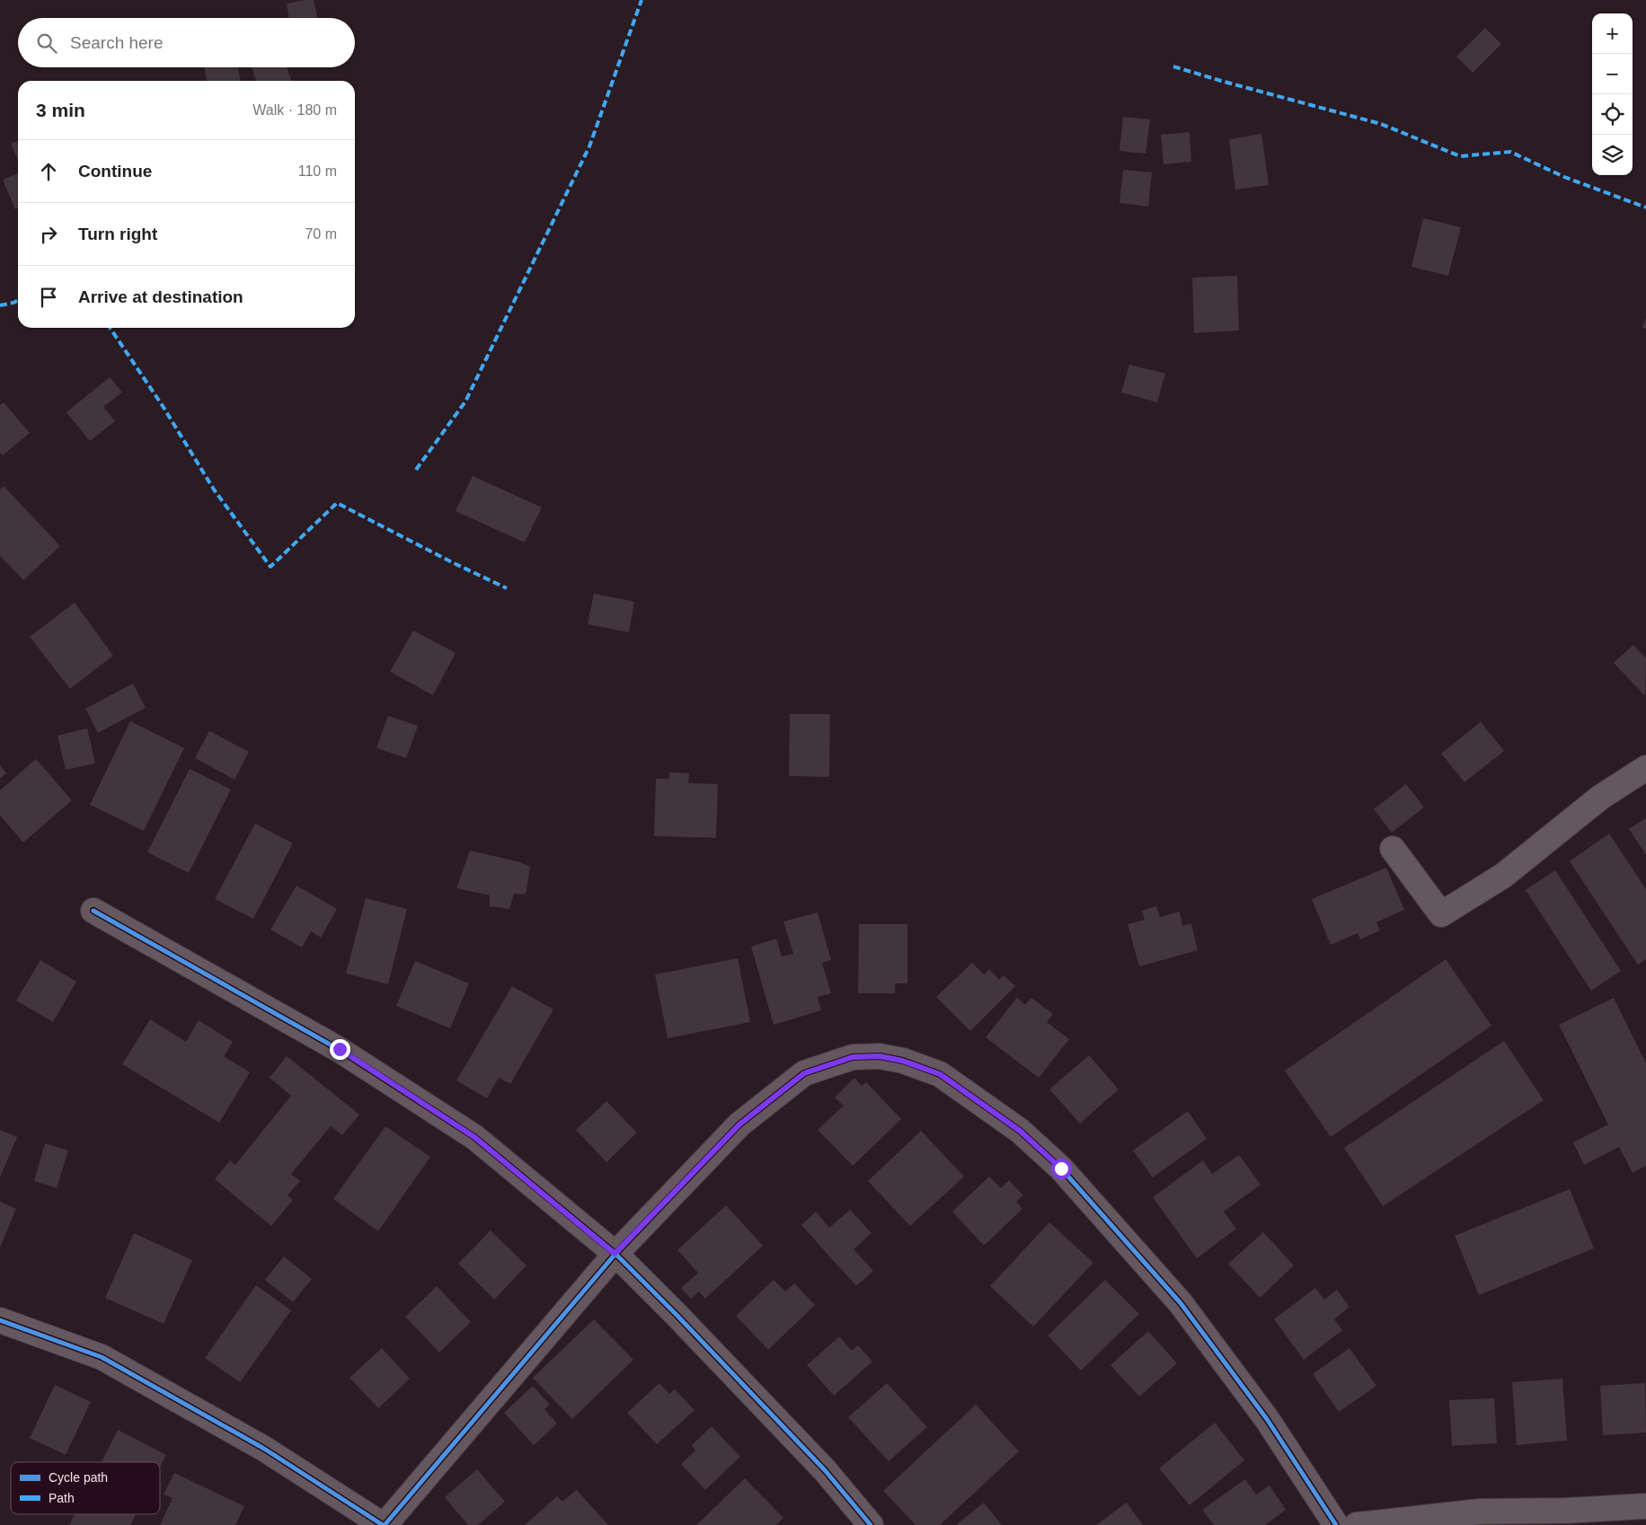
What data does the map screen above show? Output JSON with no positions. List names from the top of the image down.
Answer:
{
  "legend": ["Cycle path", "Path"],
  "page": {
    "map_buttons": ["+", "−"],
    "search": "Search here",
    "heading": ["3 min", "Walk · 180 m"],
    "list": [
      ["Continue", "110 m"],
      ["Turn right", "70 m"],
      "Arrive at destination"
    ]
  }
}
